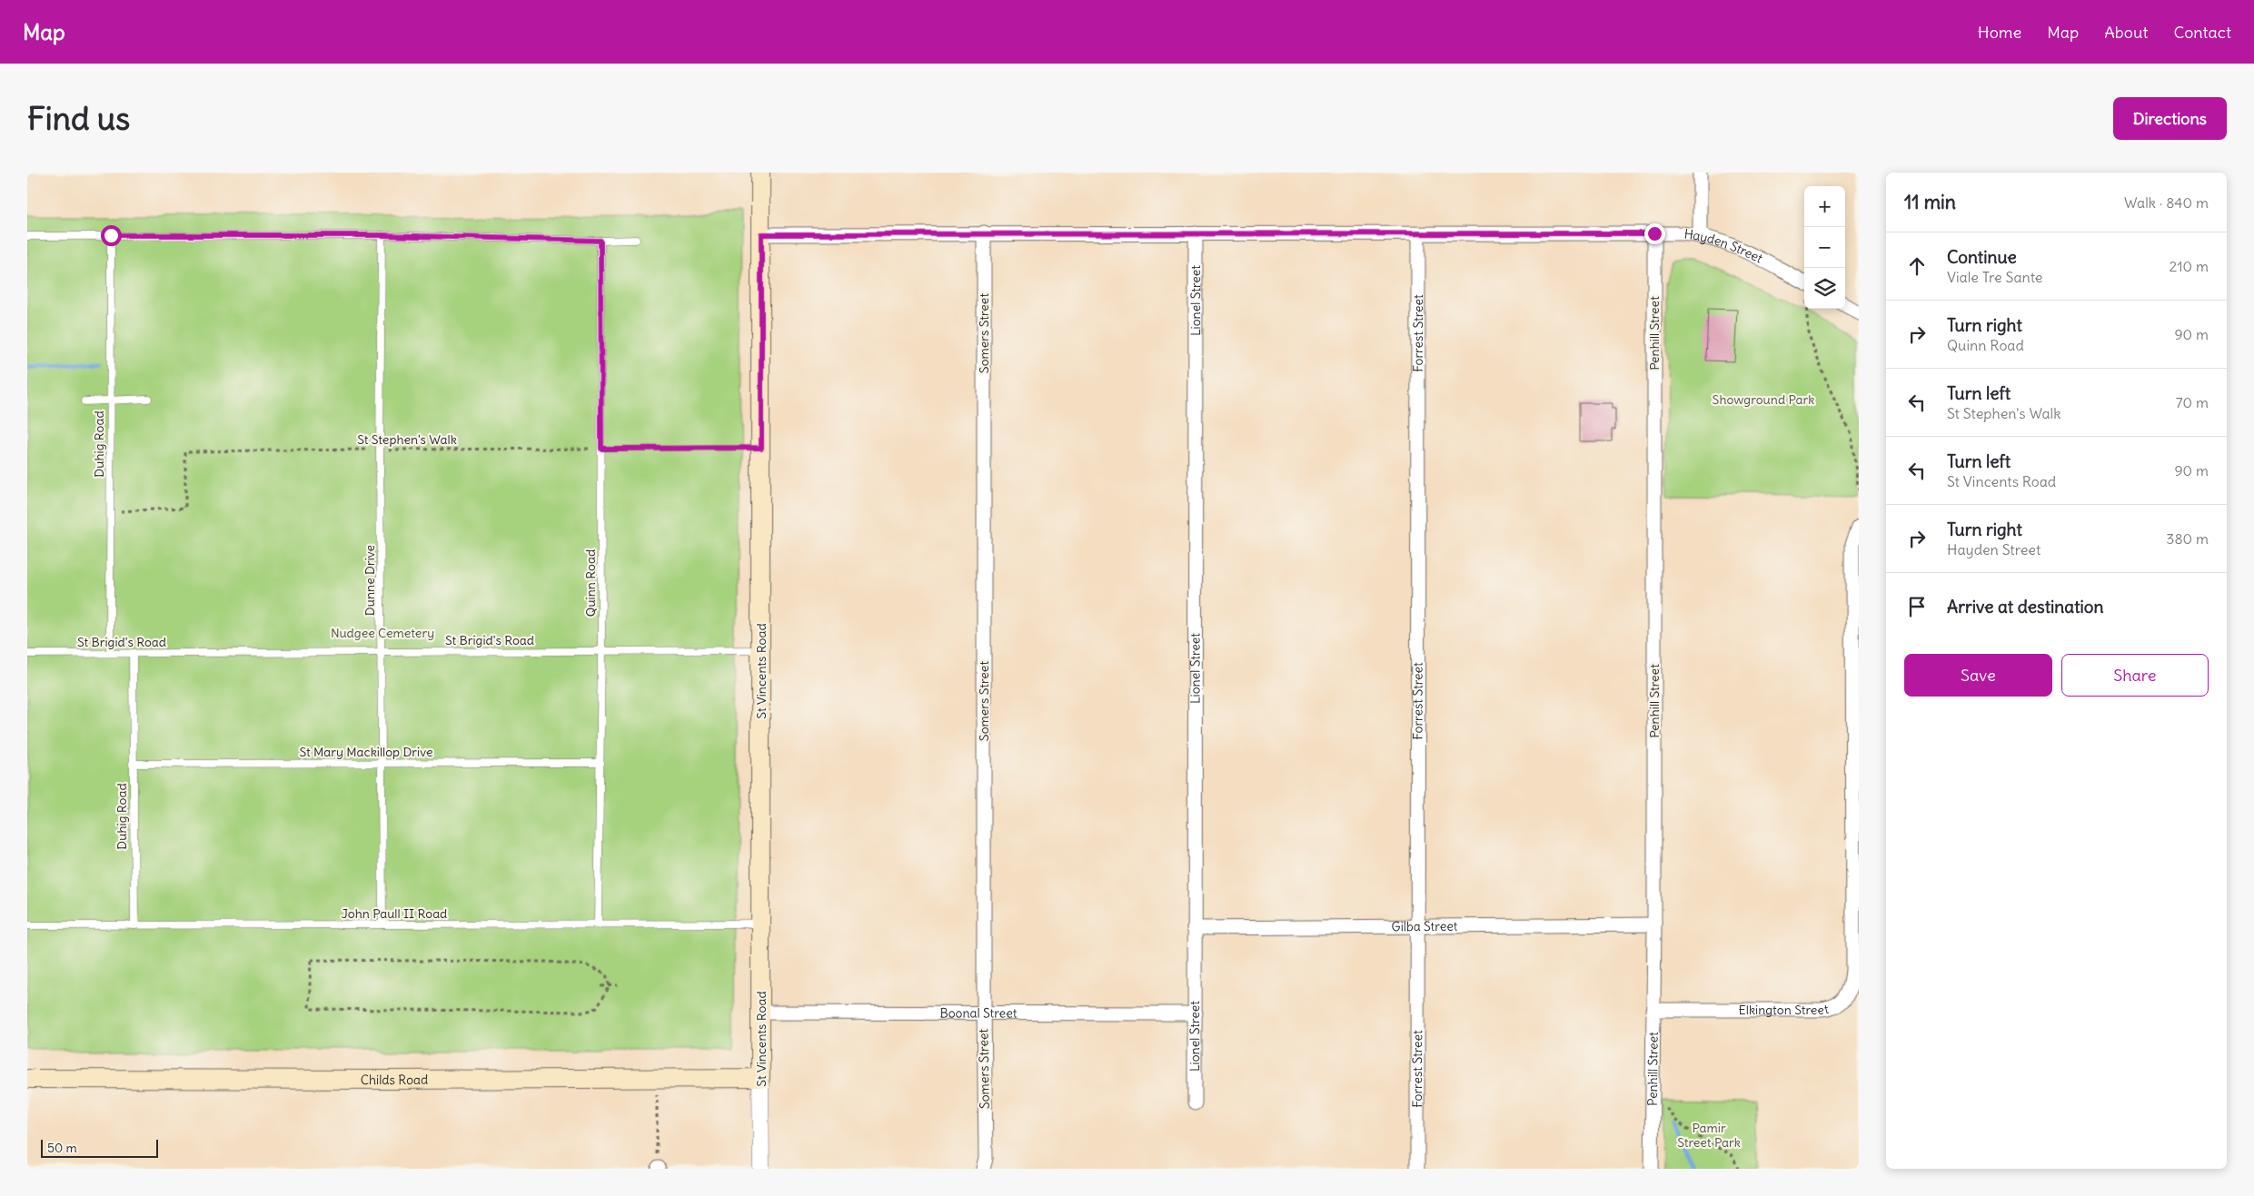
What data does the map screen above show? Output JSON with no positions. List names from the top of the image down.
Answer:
{
  "streets": {
    "main road": ["St Vincents Road", "Childs Road"],
    "street": [
      "Hayden Street",
      "Lionel Street",
      "Somers Street",
      "Penhill Street",
      "Forrest Street",
      "Gilba Street",
      "Elkington Street",
      "Boonal Street"
    ],
    "lane": [
      "Duhig Road",
      "Dunne Drive",
      "Quinn Road",
      "St Brigid's Road",
      "St Mary Mackillop Drive",
      "John Paull II Road"
    ],
    "path": ["St Stephen's Walk"]
  },
  "crossings": [
    ["Hayden Street", "Lionel Street"],
    ["Hayden Street", "Somers Street"],
    ["Hayden Street", "Penhill Street"],
    ["Hayden Street", "Forrest Street"],
    ["Hayden Street", "St Vincents Road"],
    ["Lionel Street", "Gilba Street"],
    ["Lionel Street", "Boonal Street"],
    ["Somers Street", "Boonal Street"],
    ["Penhill Street", "Gilba Street"],
    ["Penhill Street", "Elkington Street"],
    ["Forrest Street", "Gilba Street"],
    ["St Stephen's Walk", "Duhig Road"],
    ["St Stephen's Walk", "Dunne Drive"],
    ["St Stephen's Walk", "Quinn Road"],
    ["St Stephen's Walk", "St Vincents Road"],
    ["Duhig Road", "St Brigid's Road"],
    ["Duhig Road", "St Mary Mackillop Drive"],
    ["Duhig Road", "John Paull II Road"],
    ["Dunne Drive", "St Brigid's Road"],
    ["Dunne Drive", "St Mary Mackillop Drive"],
    ["Dunne Drive", "John Paull II Road"],
    ["Quinn Road", "St Brigid's Road"],
    ["Quinn Road", "St Mary Mackillop Drive"],
    ["Quinn Road", "John Paull II Road"],
    ["St Brigid's Road", "St Vincents Road"],
    ["St Vincents Road", "John Paull II Road"],
    ["St Vincents Road", "Boonal Street"],
    ["St Vincents Road", "Childs Road"]
  ],
  "parks": ["Showground Park", "Nudgee Cemetery", "Pamir Street Park"],
  "scale_bar": "50 m",
  "page": {
    "header": "Map",
    "nav": [
      "Home",
      "Map",
      "About",
      "Contact"
    ],
    "buttons": [
      "Directions",
      ["Save", "Share"]
    ],
    "title": "Find us",
    "heading": ["11 min", "Walk · 840 m"],
    "map_buttons": ["+", "−"],
    "list": [
      ["Continue", "Viale Tre Sante", "210 m"],
      ["Turn right", "Quinn Road", "90 m"],
      ["Turn left", "St Stephen's Walk", "70 m"],
      ["Turn left", "St Vincents Road", "90 m"],
      ["Turn right", "Hayden Street", "380 m"],
      "Arrive at destination"
    ],
    "scale": "50 m"
  }
}
